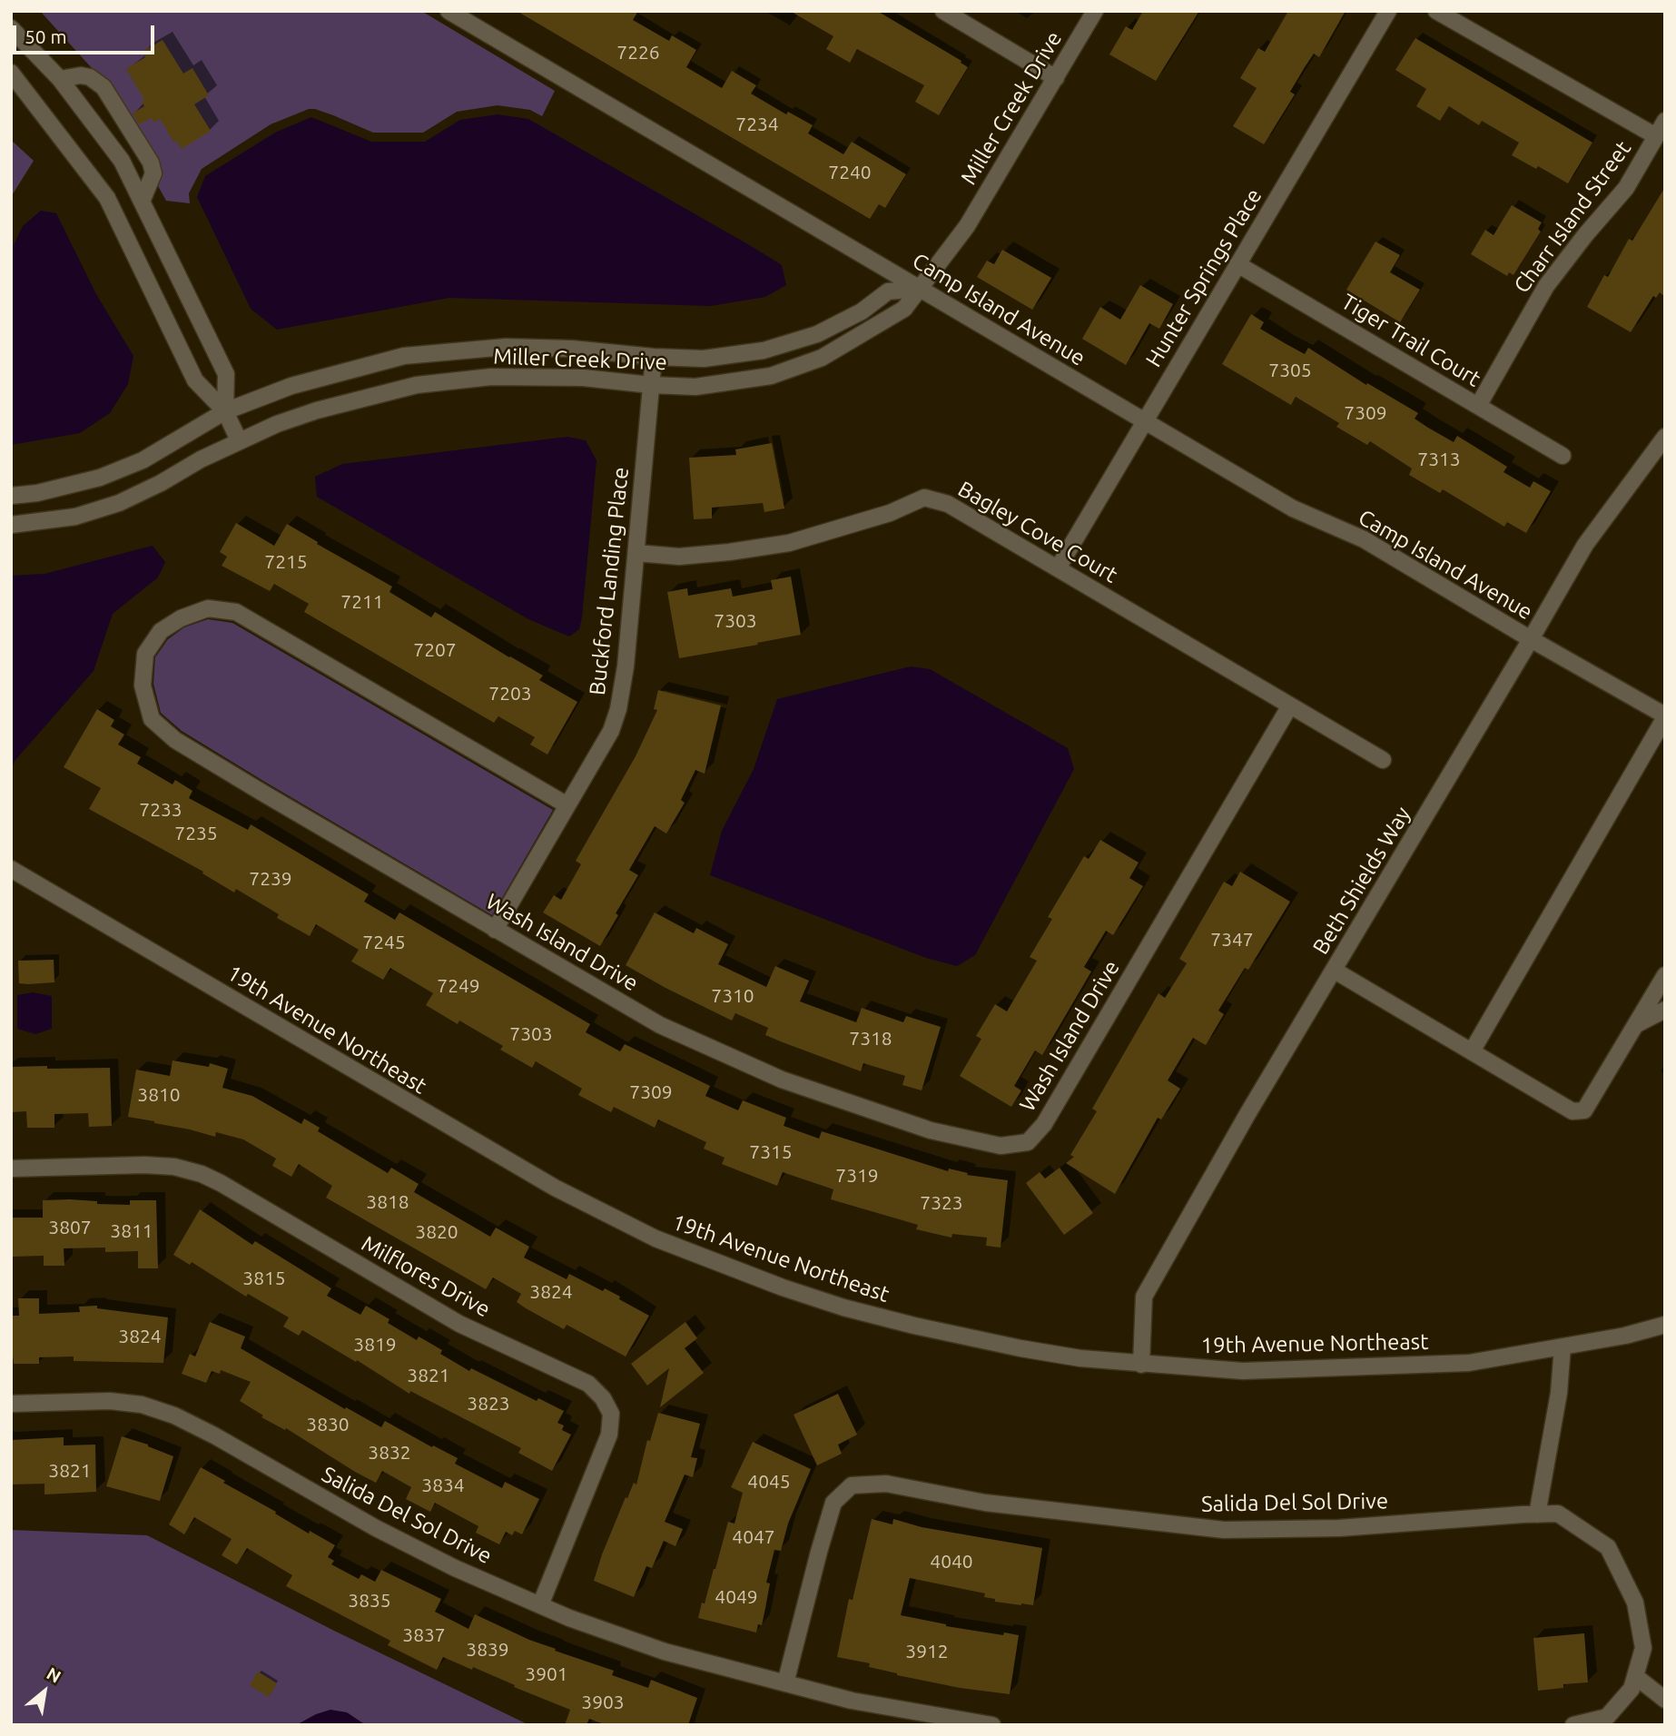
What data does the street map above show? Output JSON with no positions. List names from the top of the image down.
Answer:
{
  "streets": {
    "street": [
      "Miller Creek Drive",
      "Charr Island Street",
      "Hunter Springs Place",
      "Camp Island Avenue",
      "Tiger Trail Court",
      "Bagley Cove Court",
      "Buckford Landing Place",
      "Beth Shields Way",
      "Wash Island Drive",
      "19th Avenue Northeast",
      "Milflores Drive",
      "Salida Del Sol Drive"
    ]
  },
  "crossings": [
    ["Miller Creek Drive", "Camp Island Avenue"],
    ["Miller Creek Drive", "Buckford Landing Place"],
    ["Charr Island Street", "Tiger Trail Court"],
    ["Hunter Springs Place", "Camp Island Avenue"],
    ["Hunter Springs Place", "Tiger Trail Court"],
    ["Hunter Springs Place", "Bagley Cove Court"],
    ["Camp Island Avenue", "Beth Shields Way"],
    ["Bagley Cove Court", "Buckford Landing Place"],
    ["Bagley Cove Court", "Wash Island Drive"],
    ["Buckford Landing Place", "Wash Island Drive"],
    ["Beth Shields Way", "19th Avenue Northeast"],
    ["Milflores Drive", "Salida Del Sol Drive"]
  ],
  "house_numbers": [
    "7226",
    "7234",
    "7240",
    "7305",
    "7309",
    "7313",
    "7215",
    "7211",
    "7303",
    "7207",
    "7203",
    "7233",
    "7235",
    "7239",
    "7347",
    "7245",
    "7249",
    "7310",
    "7303",
    "7318",
    "7309",
    "3810",
    "7315",
    "7319",
    "3818",
    "7323",
    "3807",
    "3811",
    "3820",
    "3815",
    "3824",
    "3824",
    "3819",
    "3821",
    "3823",
    "3830",
    "3832",
    "3821",
    "4045",
    "3834",
    "4047",
    "4040",
    "4049",
    "3835",
    "3837",
    "3839",
    "3912",
    "3901",
    "3903"
  ],
  "scale_bar": "50 m",
  "north": "top right"
}
